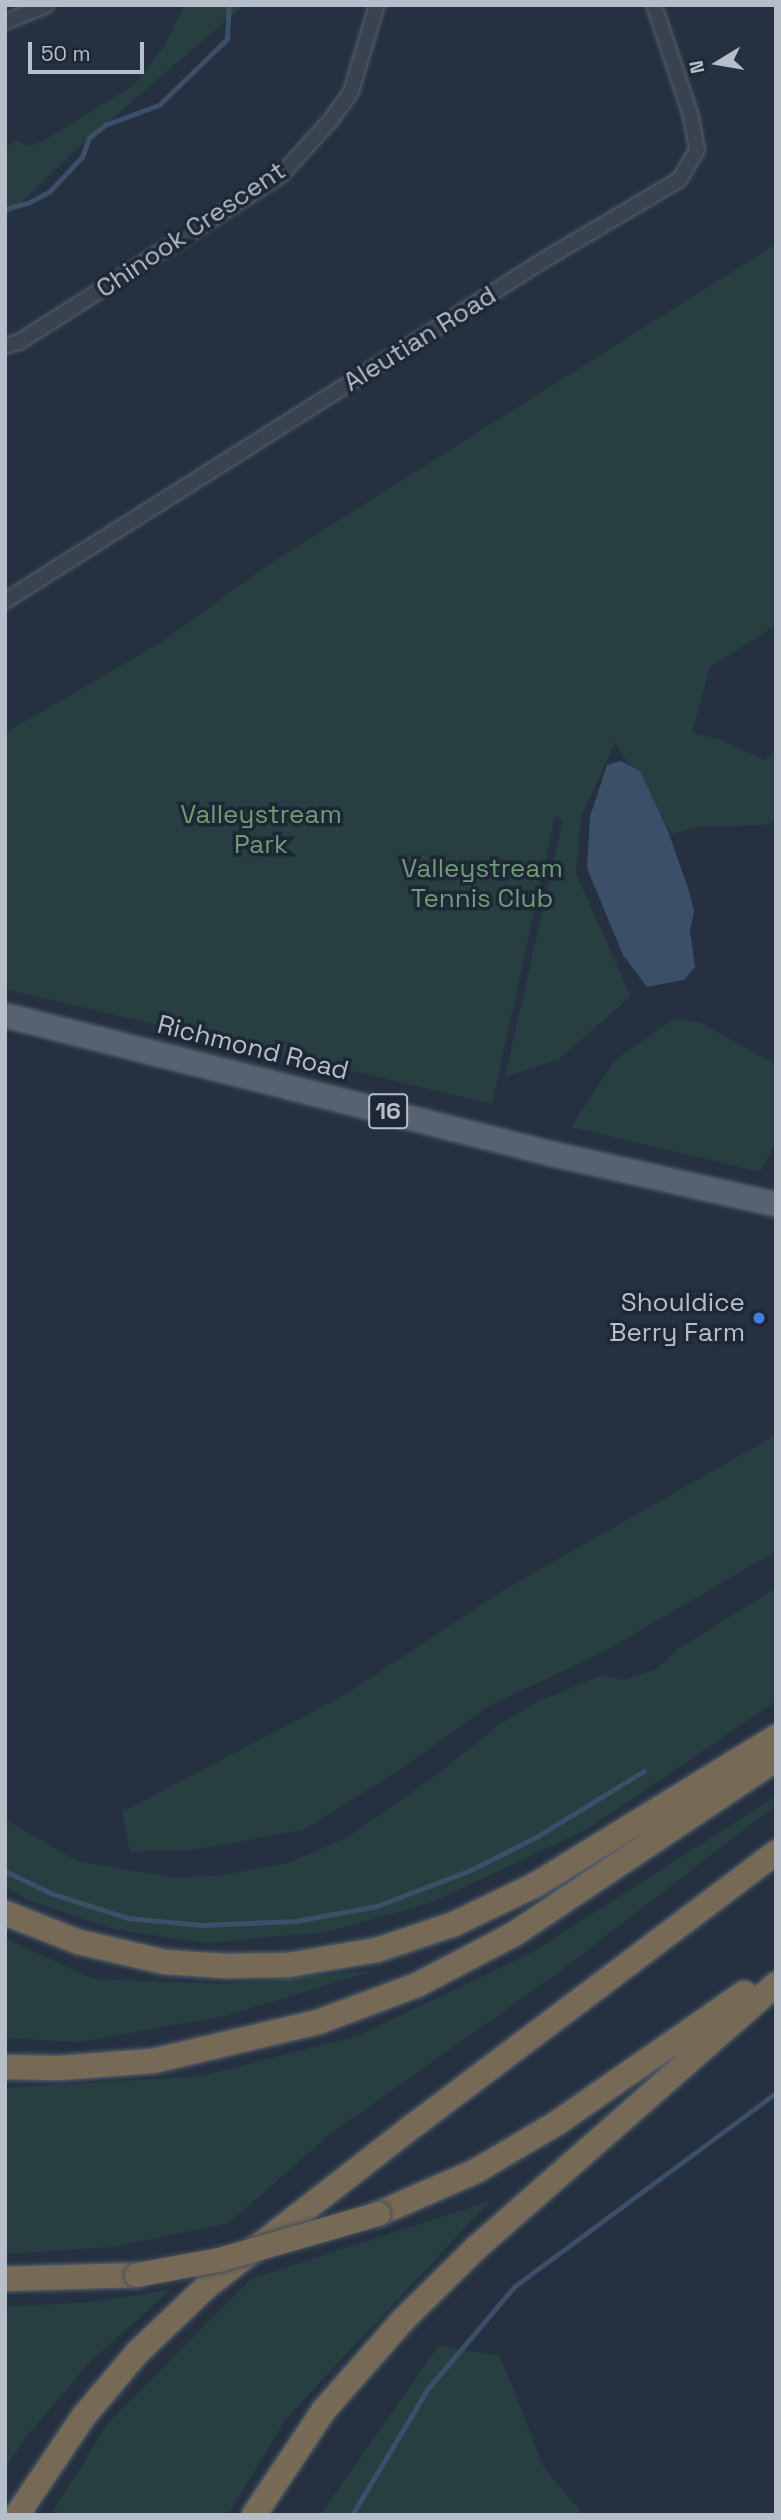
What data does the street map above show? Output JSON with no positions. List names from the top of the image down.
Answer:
{
  "streets": {
    "main road": ["Richmond Road", "16"],
    "street": ["Chinook Crescent", "Aleutian Road"]
  },
  "parks": ["Valleystream Park", "Valleystream Tennis Club"],
  "places": ["Shouldice Berry Farm"],
  "scale_bar": "50 m",
  "north": "left"
}
